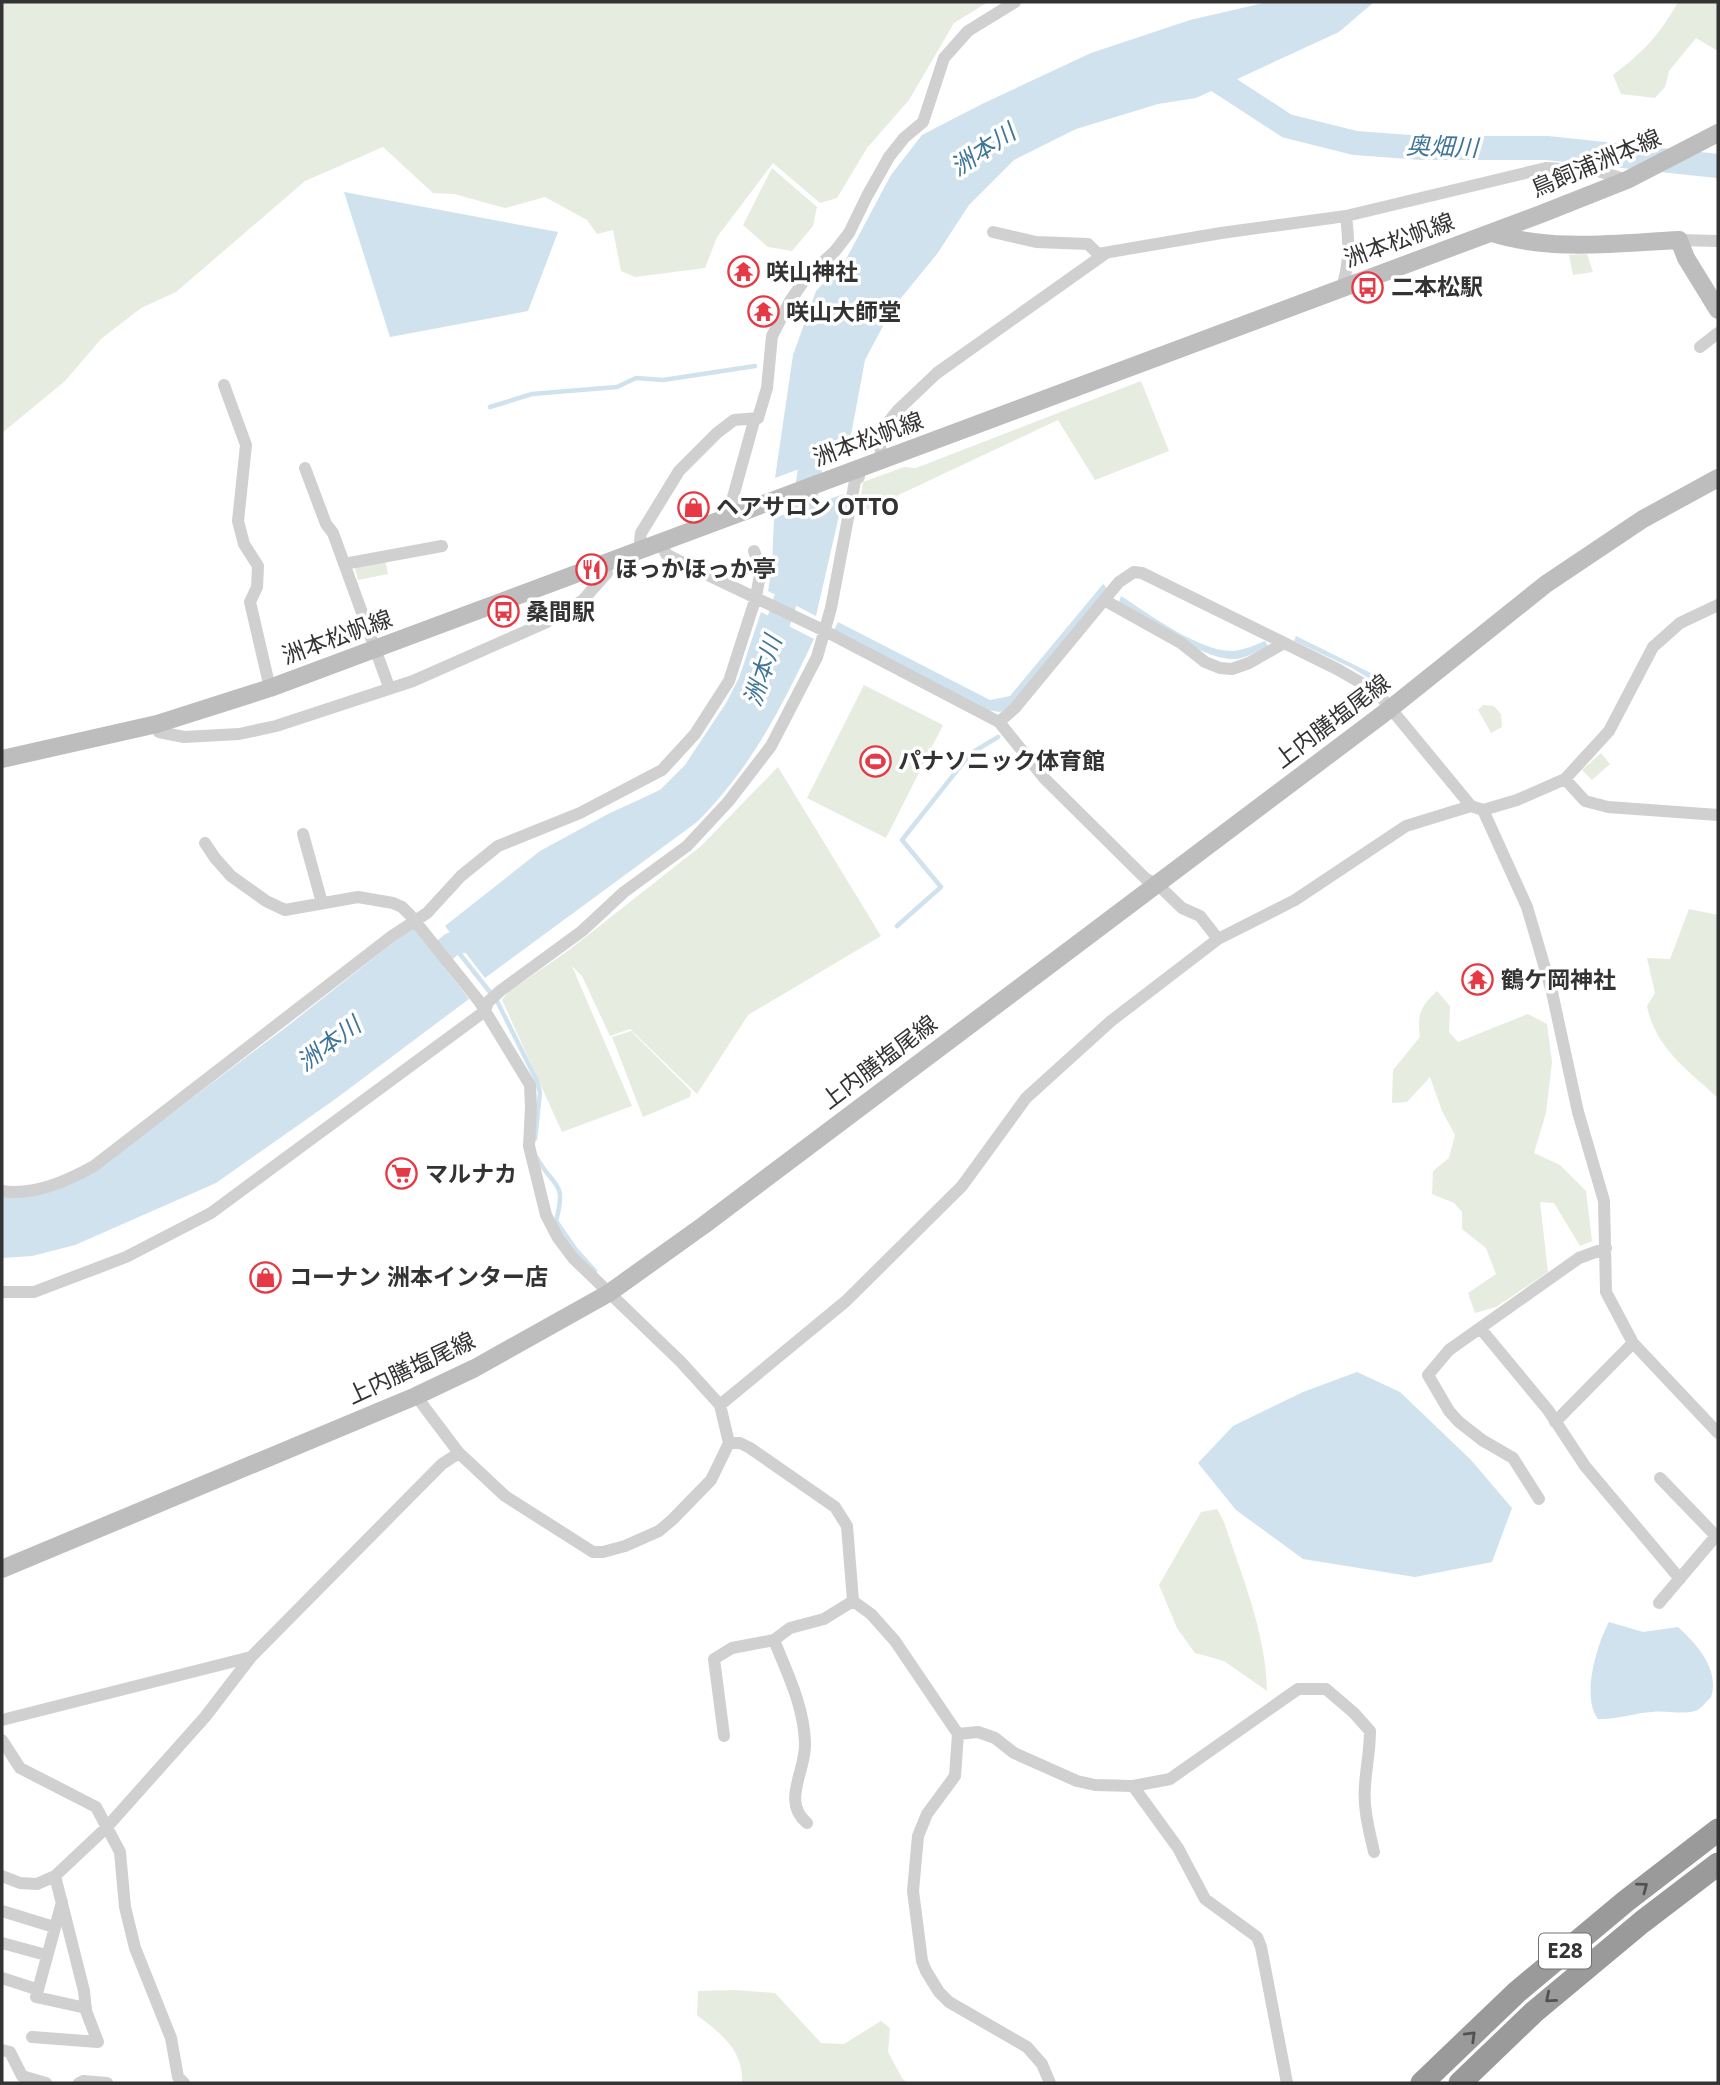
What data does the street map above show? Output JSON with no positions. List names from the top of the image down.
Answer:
{
  "streets": {
    "highway": ["E28"],
    "main road": ["鳥飼浦洲本線", "洲本松帆線", "上内膳塩尾線"]
  },
  "crossings": [
    ["鳥飼浦洲本線", "洲本松帆線"]
  ],
  "water": ["奥畑川", "洲本川"],
  "places": {
    "temple": ["咲山神社", "咲山大師堂", "鶴ケ岡神社"],
    "bus stop": ["二本松駅", "桑間駅"],
    "shop": ["ヘアサロン OTTO", "コーナン 洲本インター店"],
    "restaurant": ["ほっかほっか亭"],
    "sports": ["パナソニック体育館"],
    "supermarket": ["マルナカ"]
  }
}
